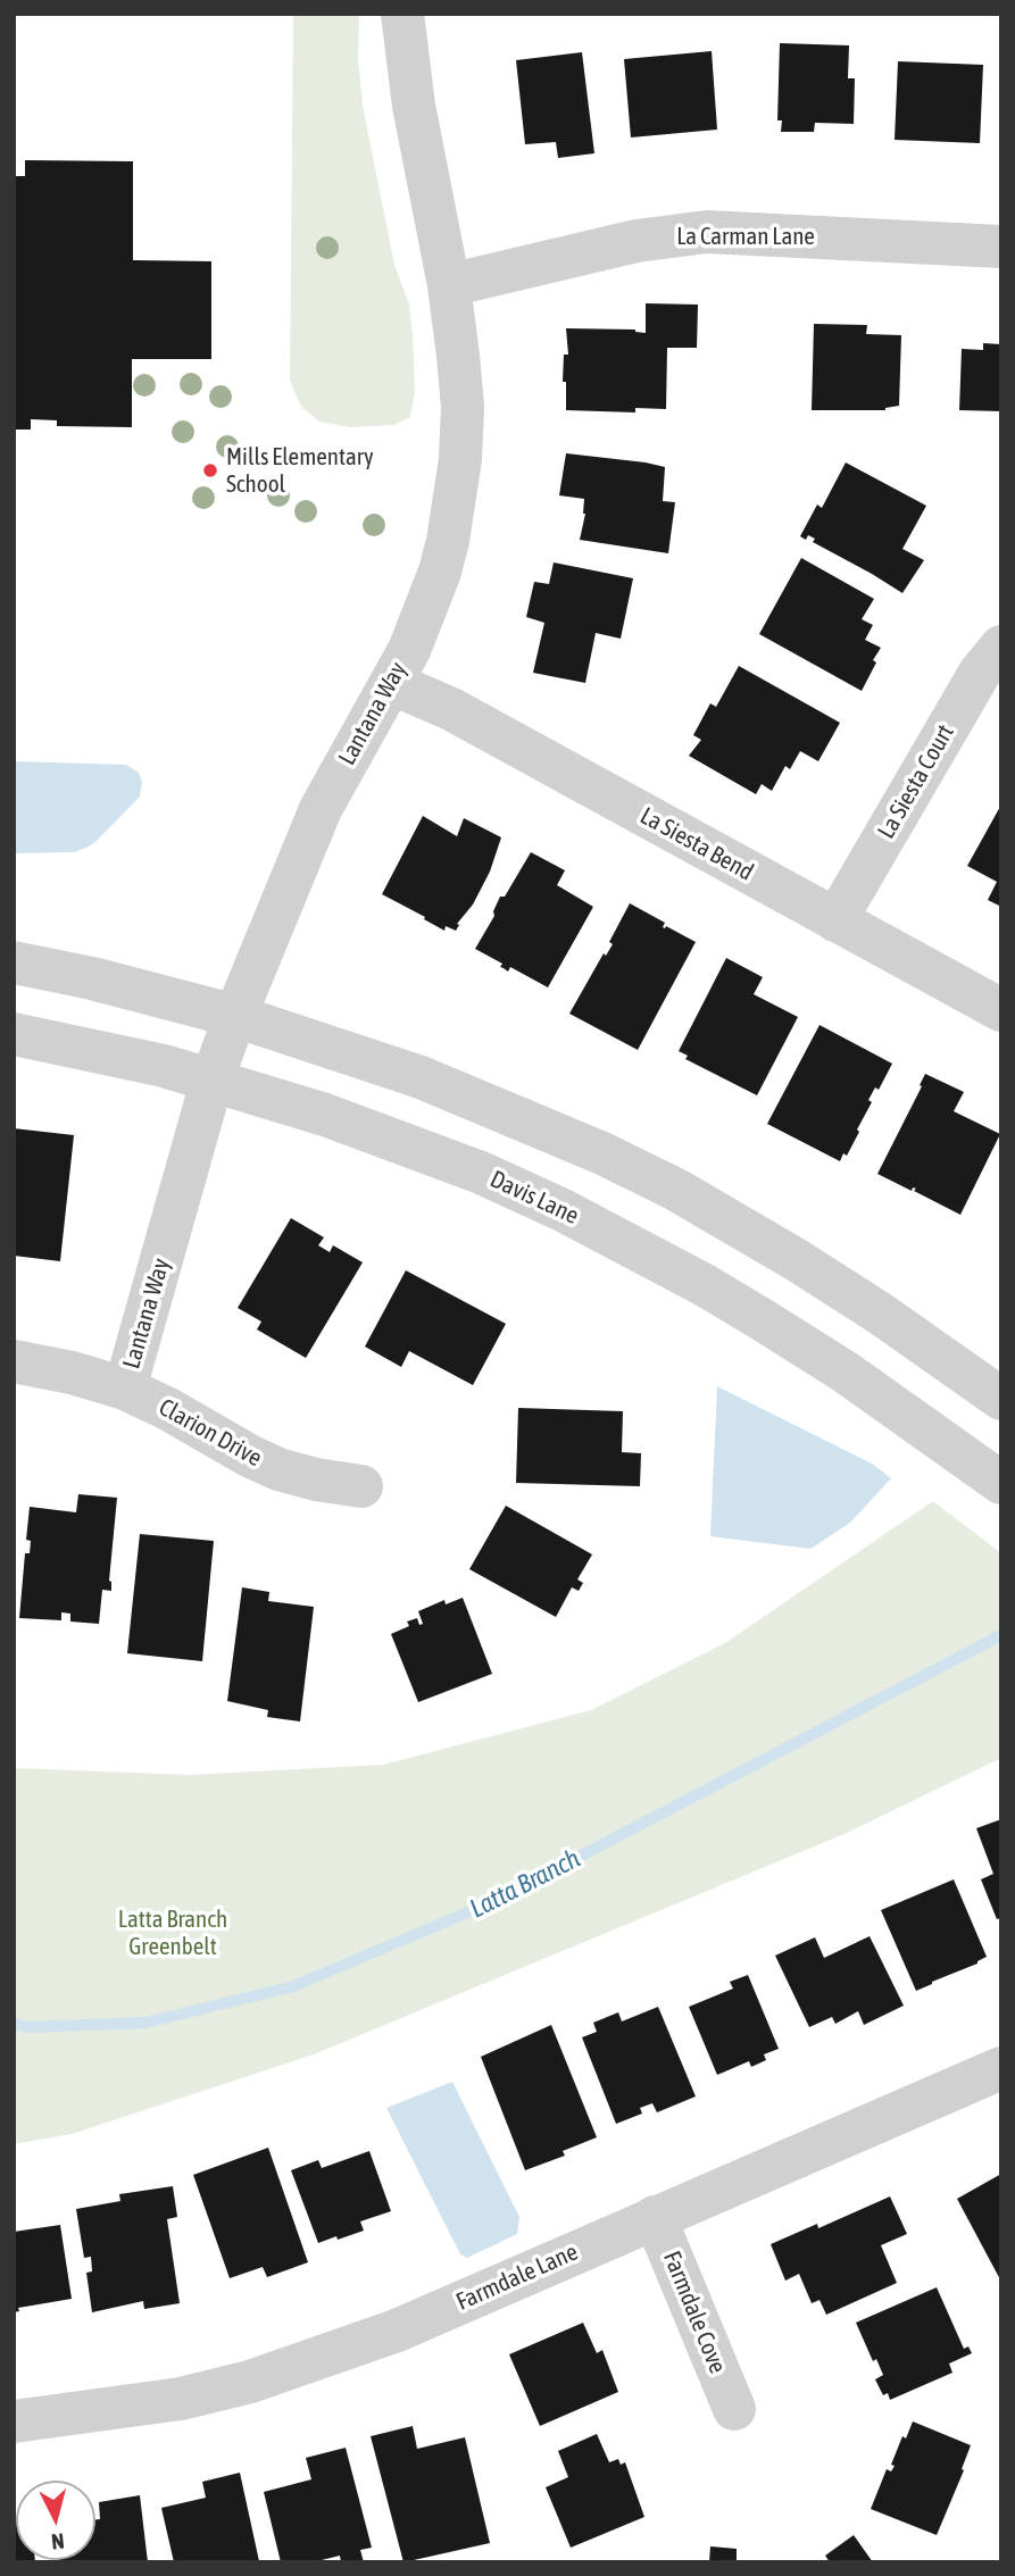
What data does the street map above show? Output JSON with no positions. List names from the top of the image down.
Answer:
{
  "streets": {
    "street": [
      "La Carman Lane",
      "Lantana Way",
      "La Siesta Court",
      "La Siesta Bend",
      "Davis Lane",
      "Clarion Drive",
      "Farmdale Lane",
      "Farmdale Cove"
    ]
  },
  "crossings": [
    ["La Carman Lane", "Lantana Way"],
    ["Lantana Way", "La Siesta Bend"],
    ["Lantana Way", "Davis Lane"],
    ["Lantana Way", "Clarion Drive"],
    ["La Siesta Court", "La Siesta Bend"],
    ["Farmdale Lane", "Farmdale Cove"]
  ],
  "water": ["Latta Branch"],
  "parks": ["Latta Branch Greenbelt"],
  "places": ["Mills Elementary School"],
  "north": "bottom"
}
